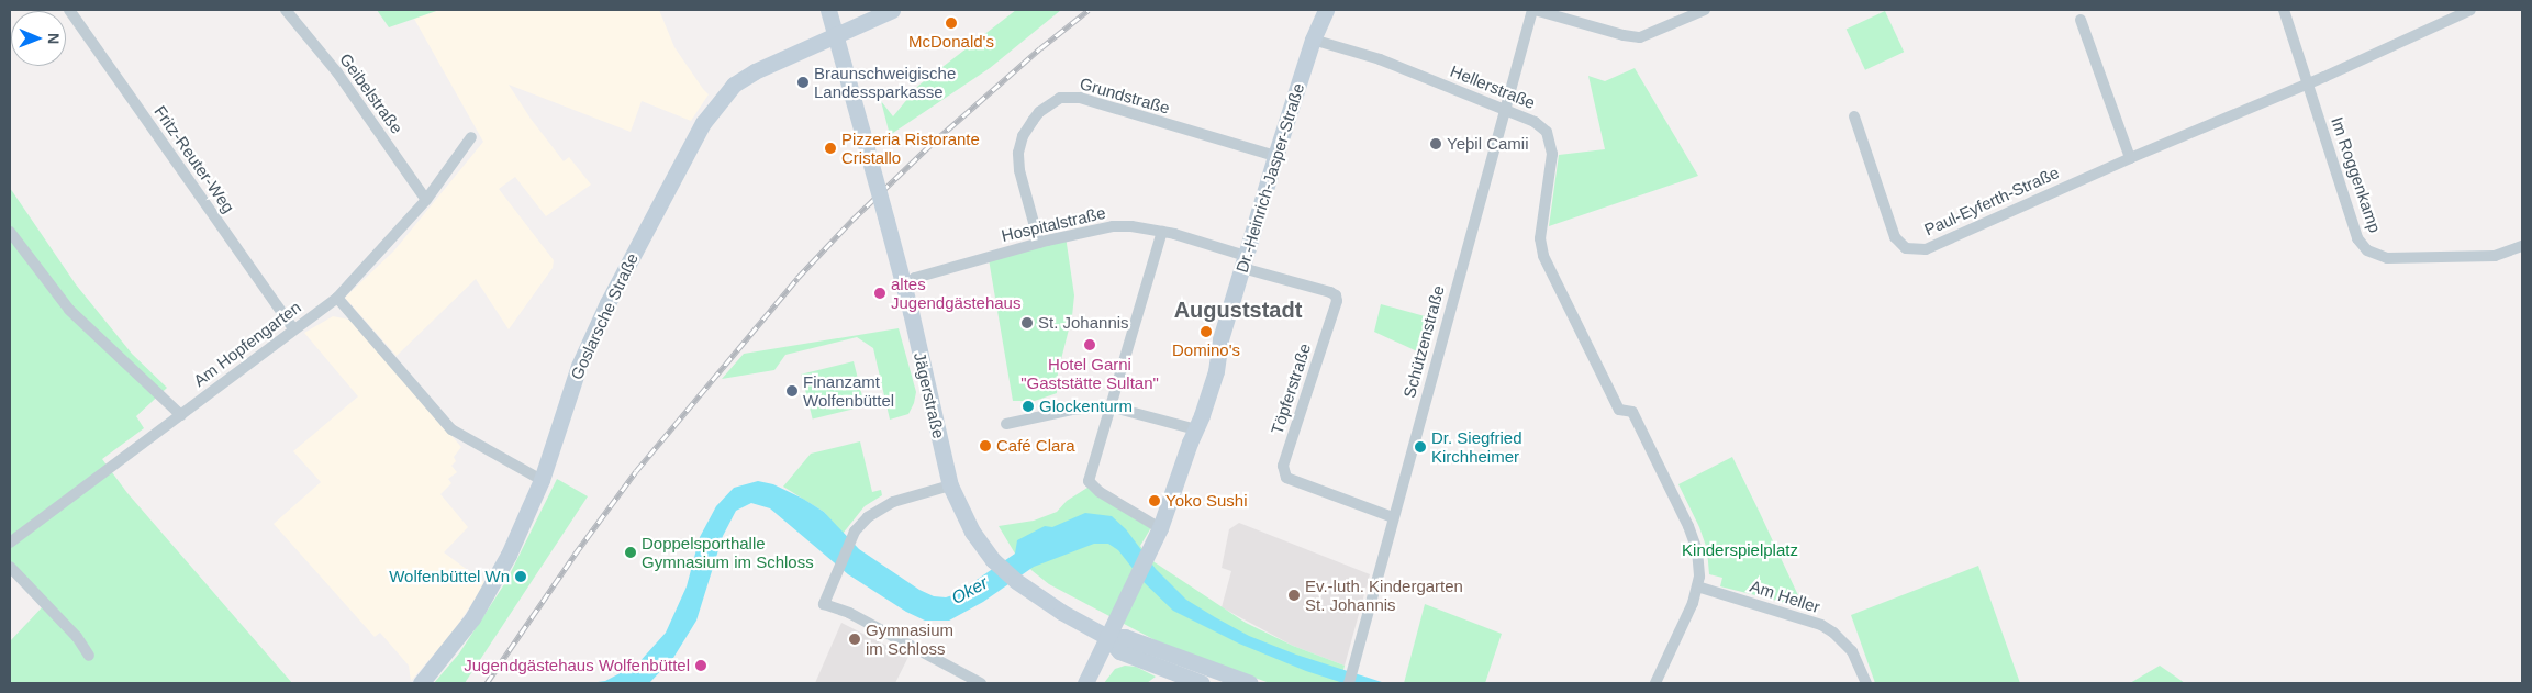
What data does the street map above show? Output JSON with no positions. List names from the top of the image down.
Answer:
{
  "streets": {
    "main road": ["Dr.-Heinrich-Jasper-Straße", "Goslarsche Straße", "Jägerstraße"],
    "street": [
      "Hellerstraße",
      "Geibelstraße",
      "Grundstraße",
      "Fritz-Reuter-Weg",
      "Im Roggenkamp",
      "Paul-Eyferth-Straße",
      "Hospitalstraße",
      "Schützenstraße",
      "Am Hopfengarten",
      "Töpferstraße",
      "Am Heller"
    ]
  },
  "crossings": [
    ["Hellerstraße", "Dr.-Heinrich-Jasper-Straße"],
    ["Hellerstraße", "Schützenstraße"],
    ["Hellerstraße", "Am Heller"],
    ["Geibelstraße", "Am Hopfengarten"],
    ["Grundstraße", "Dr.-Heinrich-Jasper-Straße"],
    ["Grundstraße", "Hospitalstraße"],
    ["Fritz-Reuter-Weg", "Am Hopfengarten"],
    ["Im Roggenkamp", "Paul-Eyferth-Straße"],
    ["Dr.-Heinrich-Jasper-Straße", "Hospitalstraße"],
    ["Dr.-Heinrich-Jasper-Straße", "Töpferstraße"],
    ["Dr.-Heinrich-Jasper-Straße", "Jägerstraße"],
    ["Hospitalstraße", "Töpferstraße"],
    ["Hospitalstraße", "Jägerstraße"],
    ["Goslarsche Straße", "Jägerstraße"],
    ["Schützenstraße", "Töpferstraße"]
  ],
  "districts": ["Auguststadt"],
  "water": ["Oker"],
  "parks": ["Kinderspielplatz"],
  "places": [
    "McDonald's",
    "Braunschweigische Landessparkasse",
    "Yeþil Camii",
    "Pizzeria Ristorante Cristallo",
    "altes Jugendgästehaus",
    "St. Johannis",
    "Domino's",
    "Hotel Garni \"Gaststätte Sultan\"",
    "Finanzamt Wolfenbüttel",
    "Glockenturm",
    "Café Clara",
    "Dr. Siegfried Kirchheimer",
    "Yoko Sushi",
    "Doppelsporthalle Gymnasium im Schloss",
    "Wolfenbüttel Wn",
    "Ev.-luth. Kindergarten St. Johannis",
    "Gymnasium im Schloss",
    "Jugendgästehaus Wolfenbüttel"
  ],
  "north": "right"
}
